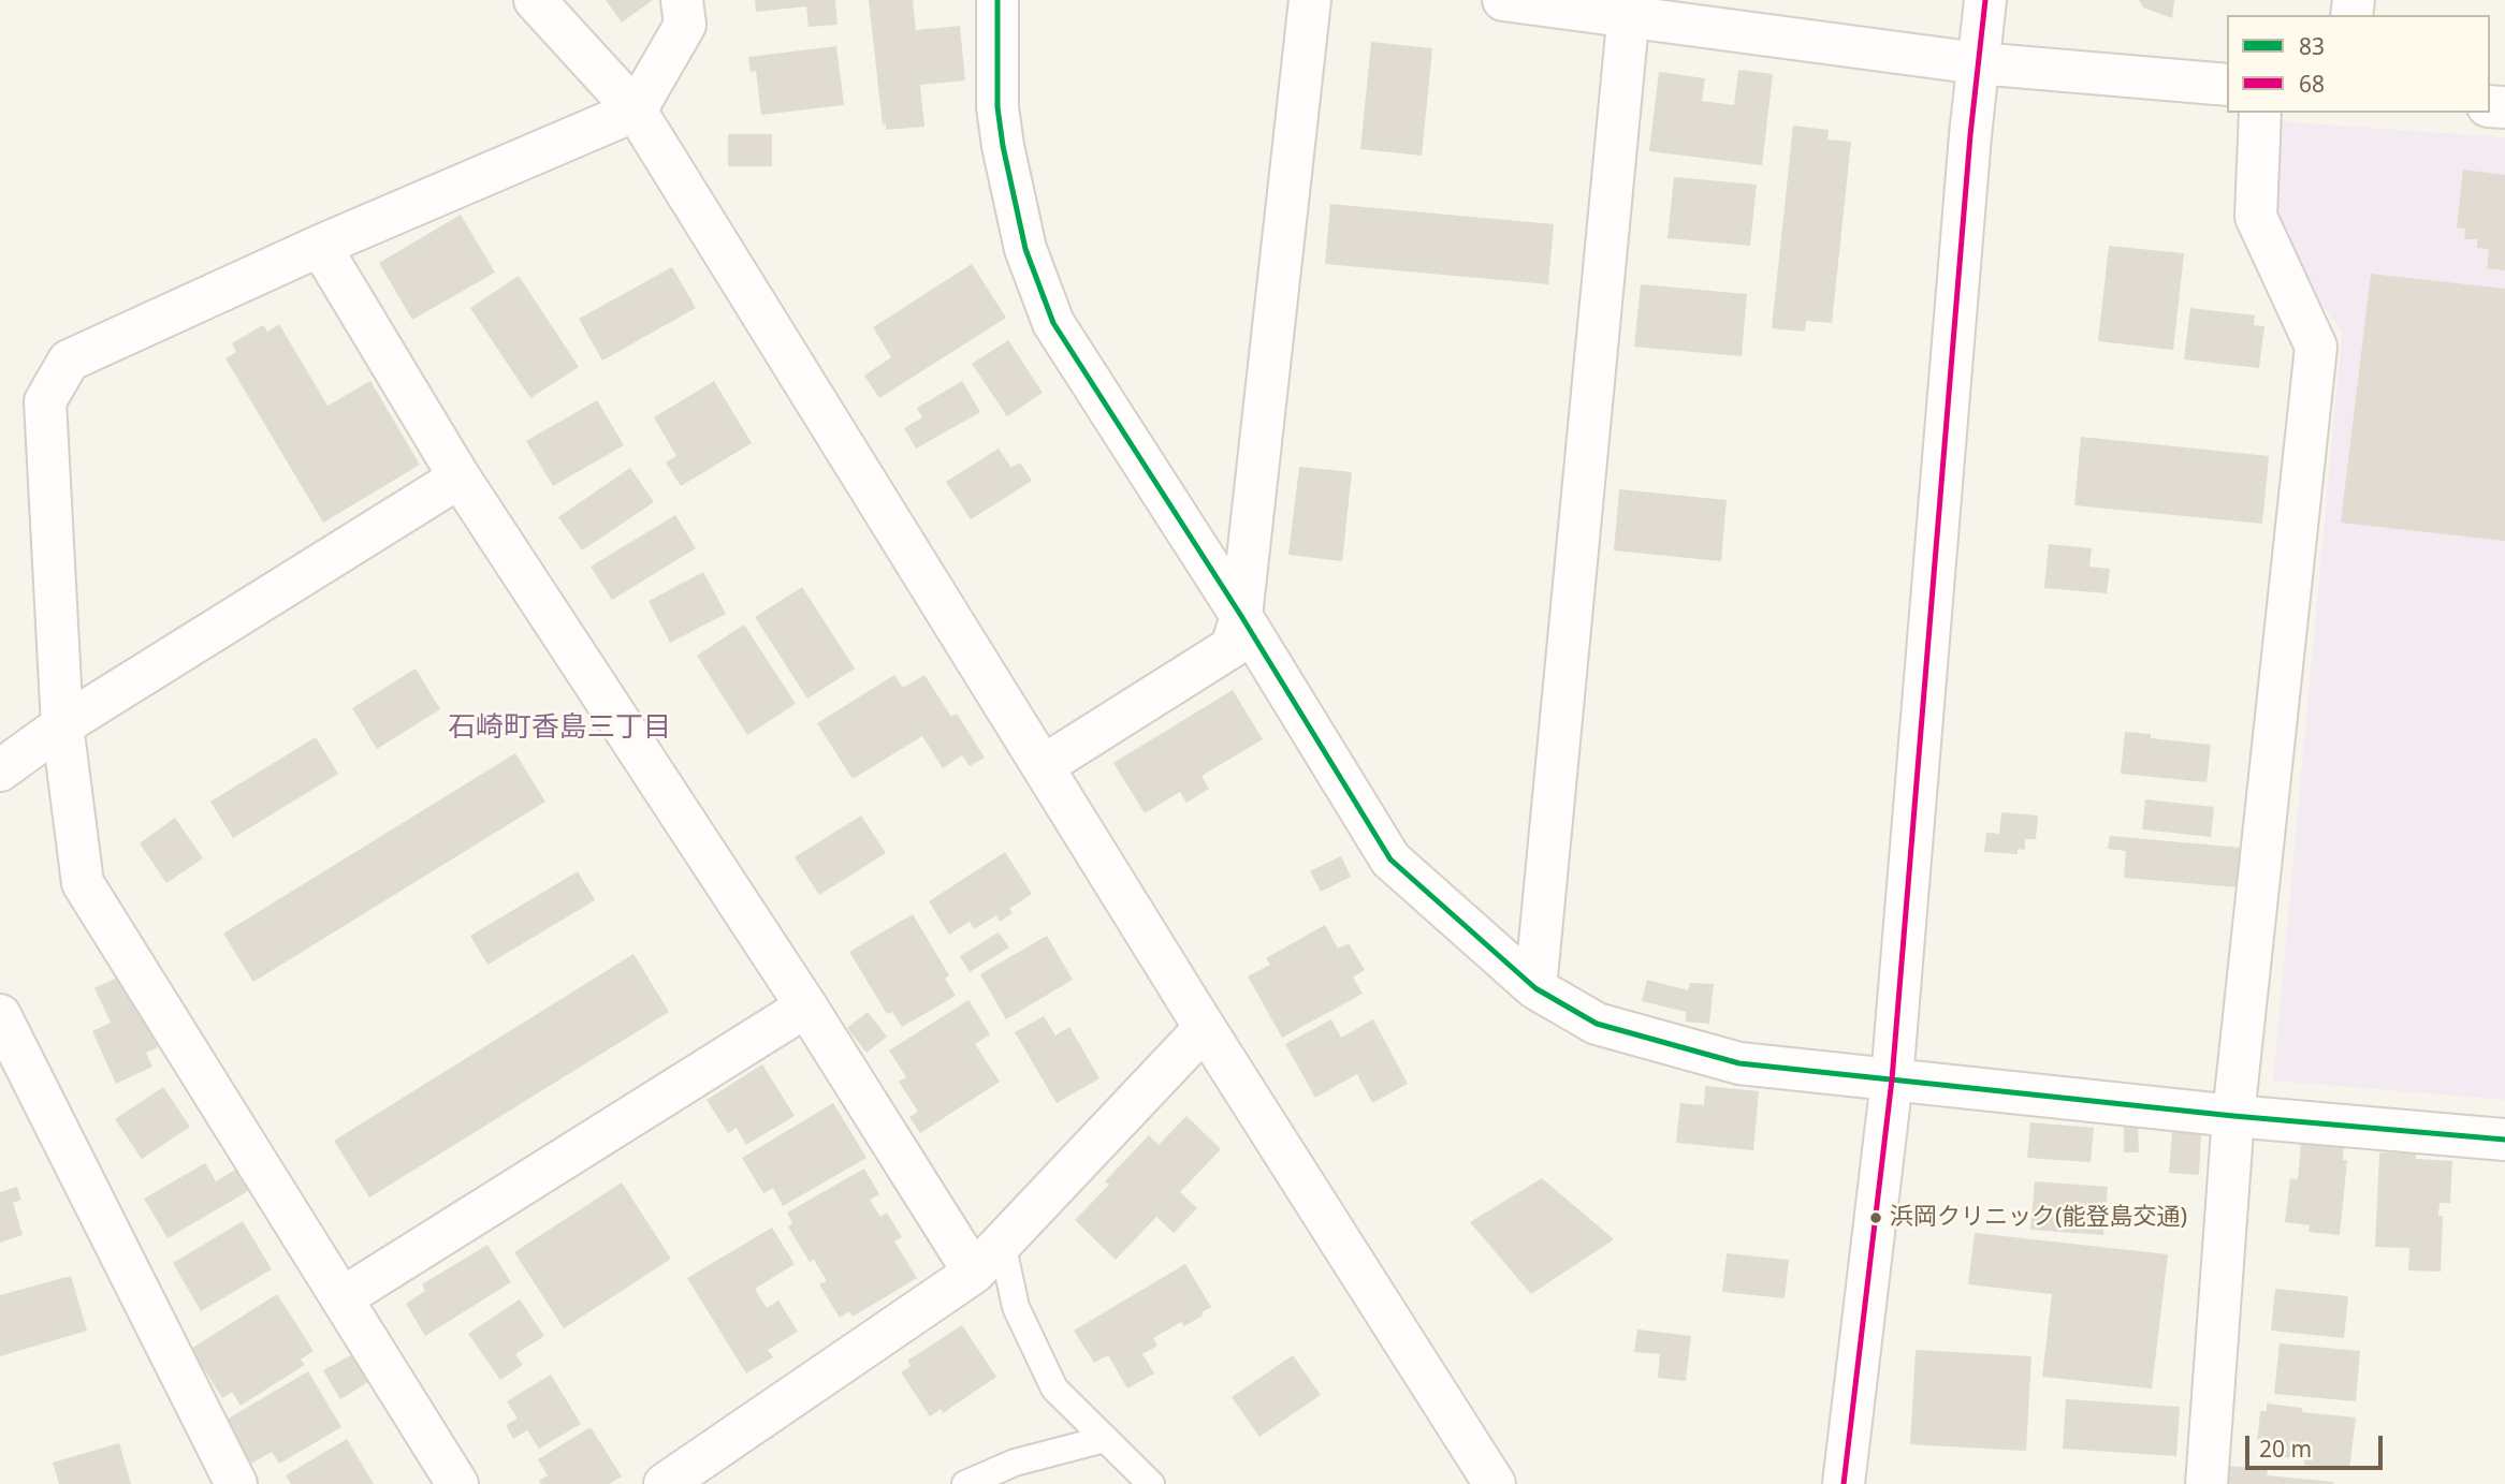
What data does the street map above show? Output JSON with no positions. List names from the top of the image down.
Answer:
{
  "districts": ["石崎町香島三丁目"],
  "places": ["浜岡クリニック(能登島交通)"],
  "lines": ["transit line 83", "transit line 68"],
  "legend": ["83", "68"],
  "scale_bar": "20 m"
}
